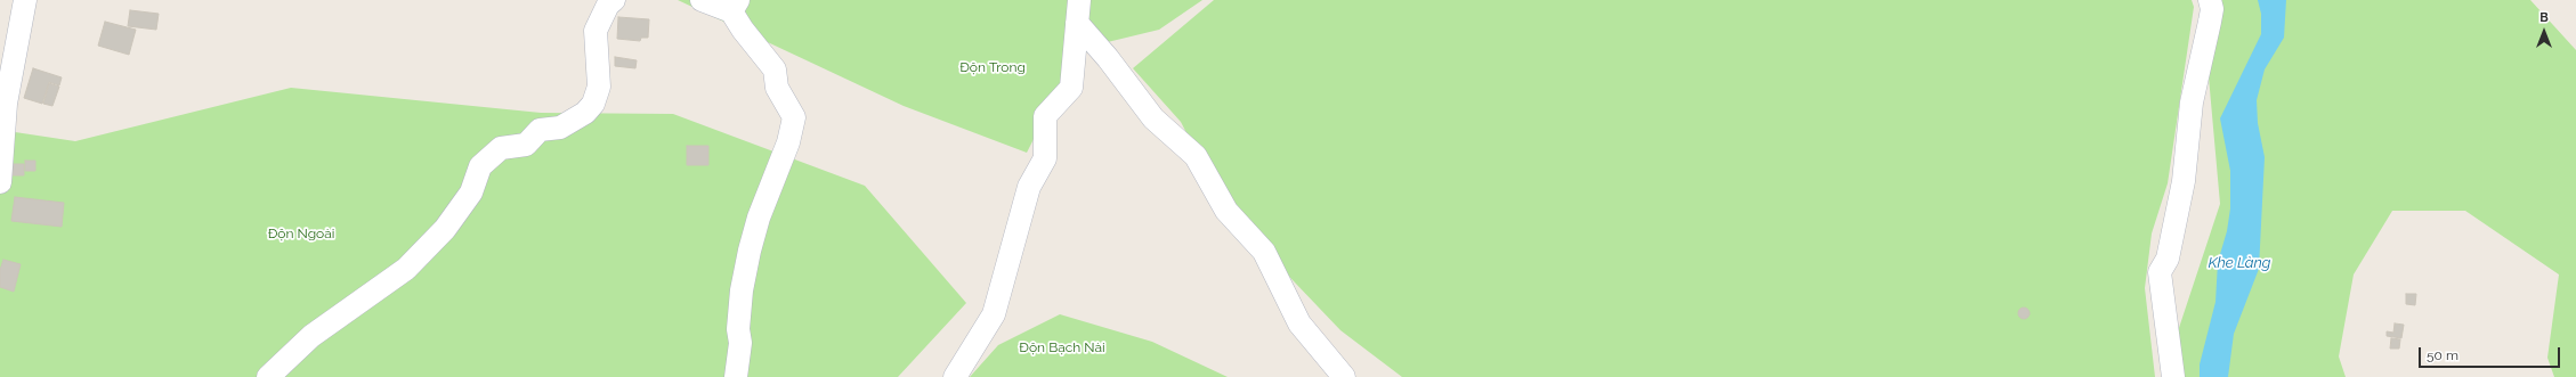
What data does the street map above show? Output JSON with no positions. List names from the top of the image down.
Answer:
{
  "water": ["Khe Làng"],
  "parks": ["Độn Trong", "Độn Ngoài", "Độn Bạch Nài"],
  "scale_bar": "50 m",
  "north": "top"
}
